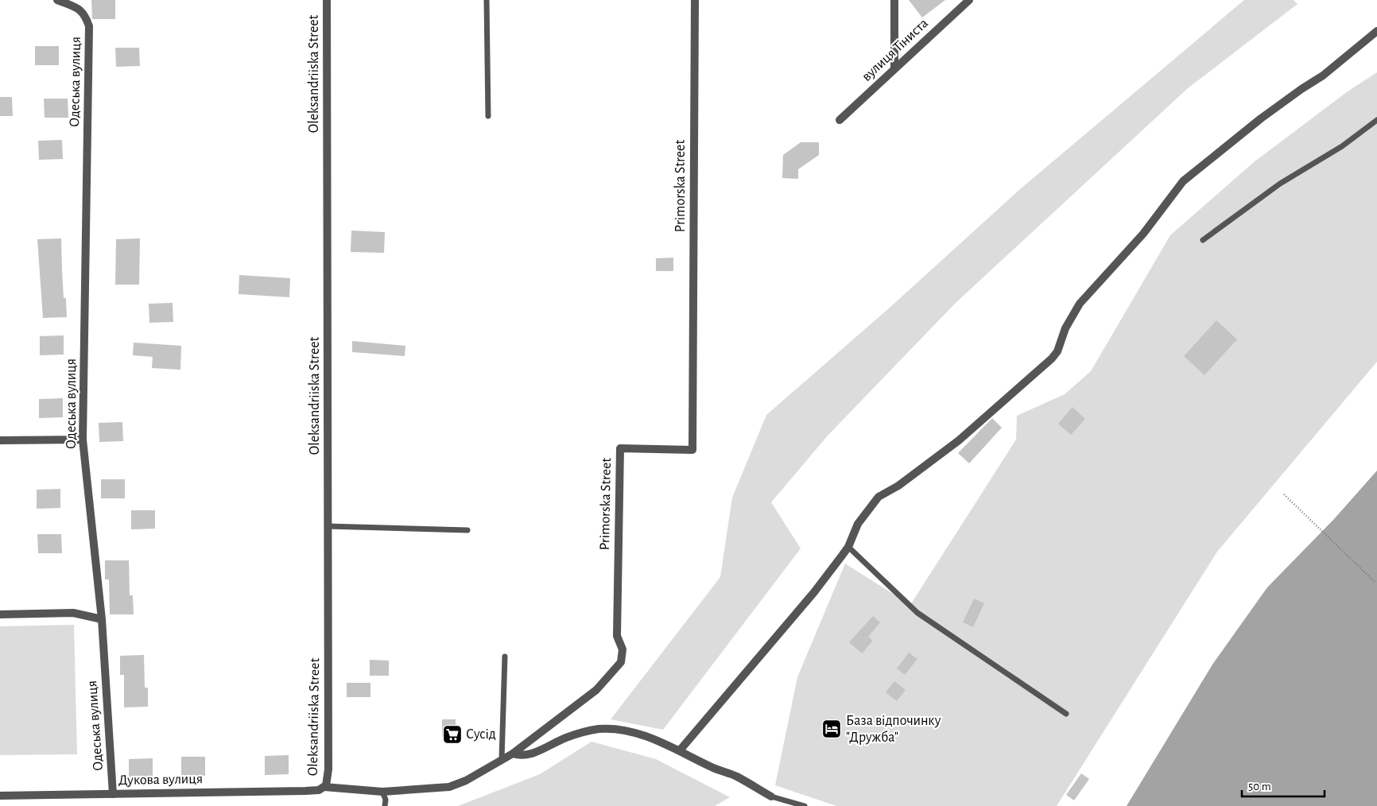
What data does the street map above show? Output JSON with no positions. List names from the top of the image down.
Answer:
{
  "streets": {
    "street": [
      "вулиця Тіниста",
      "Oleksandriiska Street",
      "Одеська вулиця",
      "Primorska Street",
      "Дукова вулиця"
    ]
  },
  "crossings": [
    ["Oleksandriiska Street", "Дукова вулиця"],
    ["Одеська вулиця", "Дукова вулиця"],
    ["Primorska Street", "Дукова вулиця"]
  ],
  "places": {
    "hotel": ["База відпочинку \"Дружба\""],
    "supermarket": ["Сусід"]
  },
  "scale_bar": "50 m"
}
